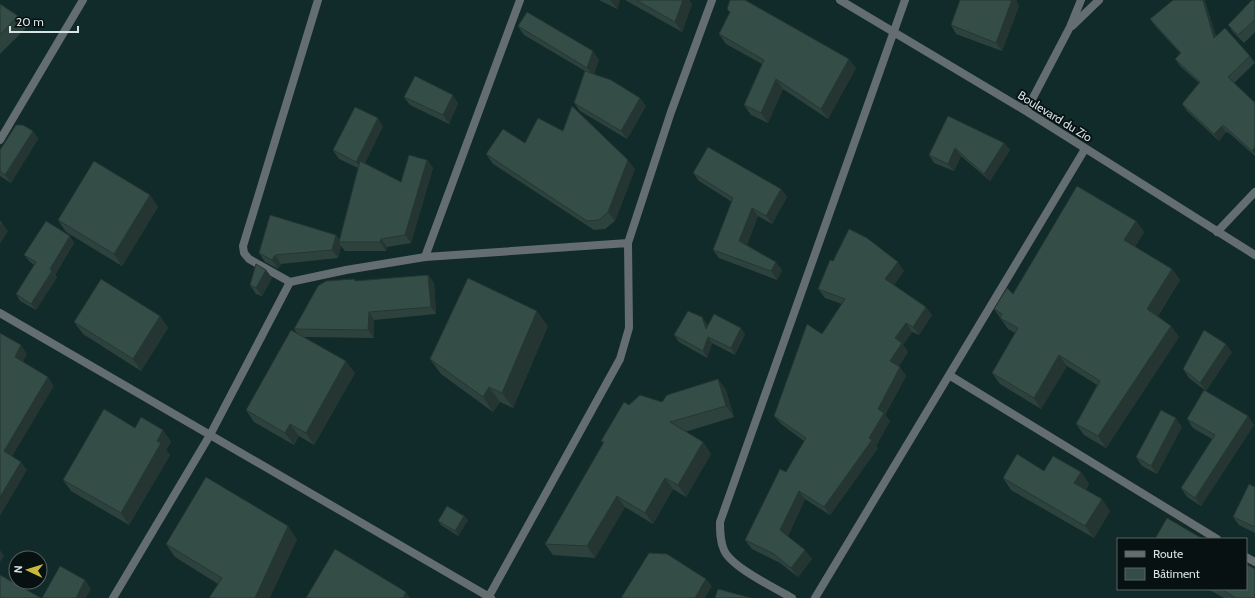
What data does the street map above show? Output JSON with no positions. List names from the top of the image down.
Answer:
{
  "streets": {
    "street": ["Boulevard du Zio"]
  },
  "legend": ["Route", "Bâtiment"],
  "scale_bar": "20 m",
  "north": "left"
}
